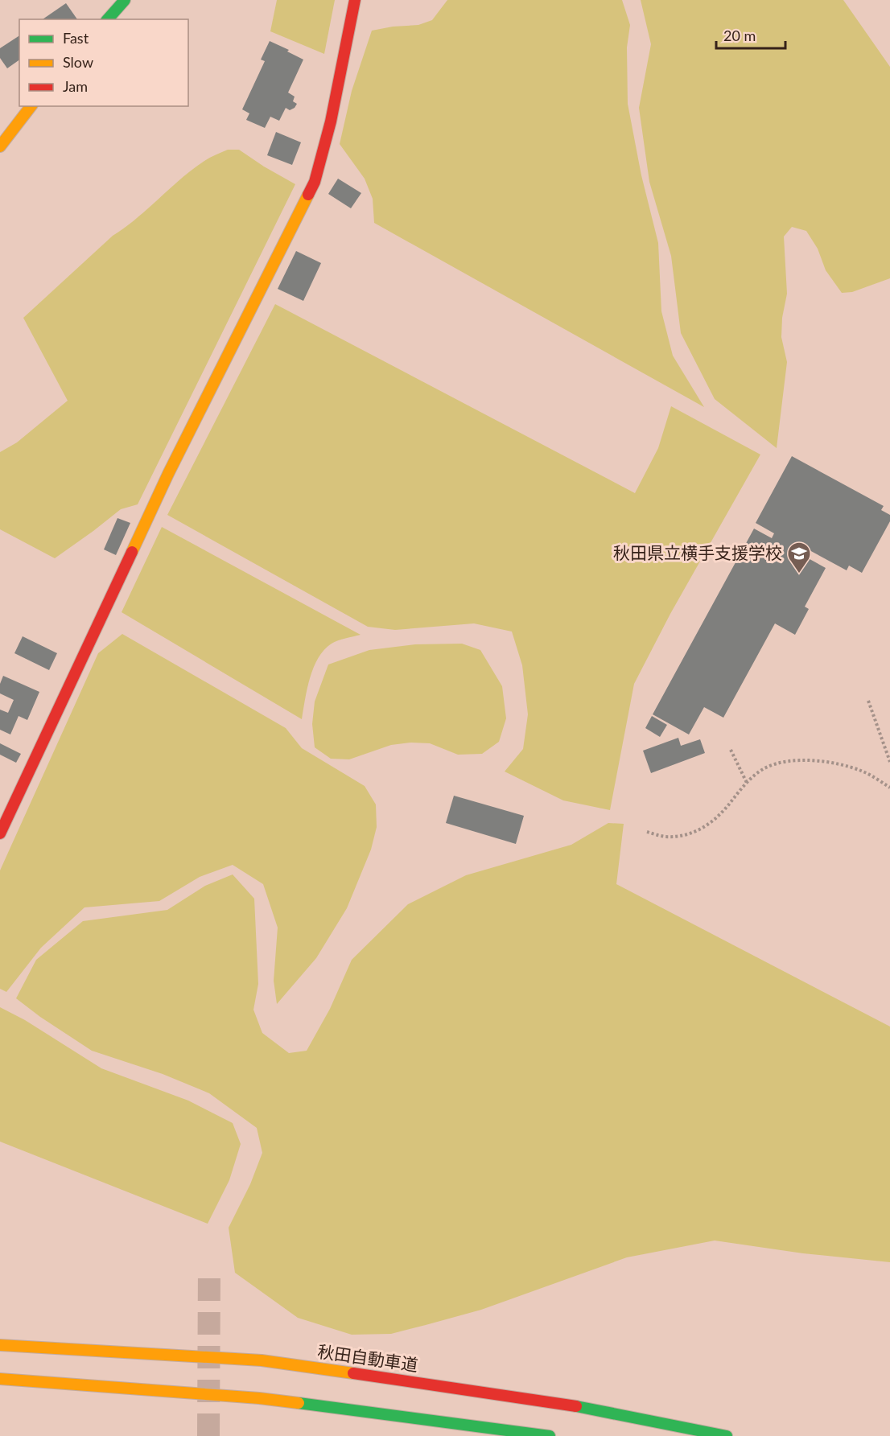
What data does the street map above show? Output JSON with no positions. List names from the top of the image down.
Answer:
{
  "streets": {
    "main road": ["秋田自動車道"]
  },
  "places": {
    "school or university": ["秋田県立横手支援学校"]
  },
  "legend": ["Fast", "Slow", "Jam"],
  "scale_bar": "20 m"
}
